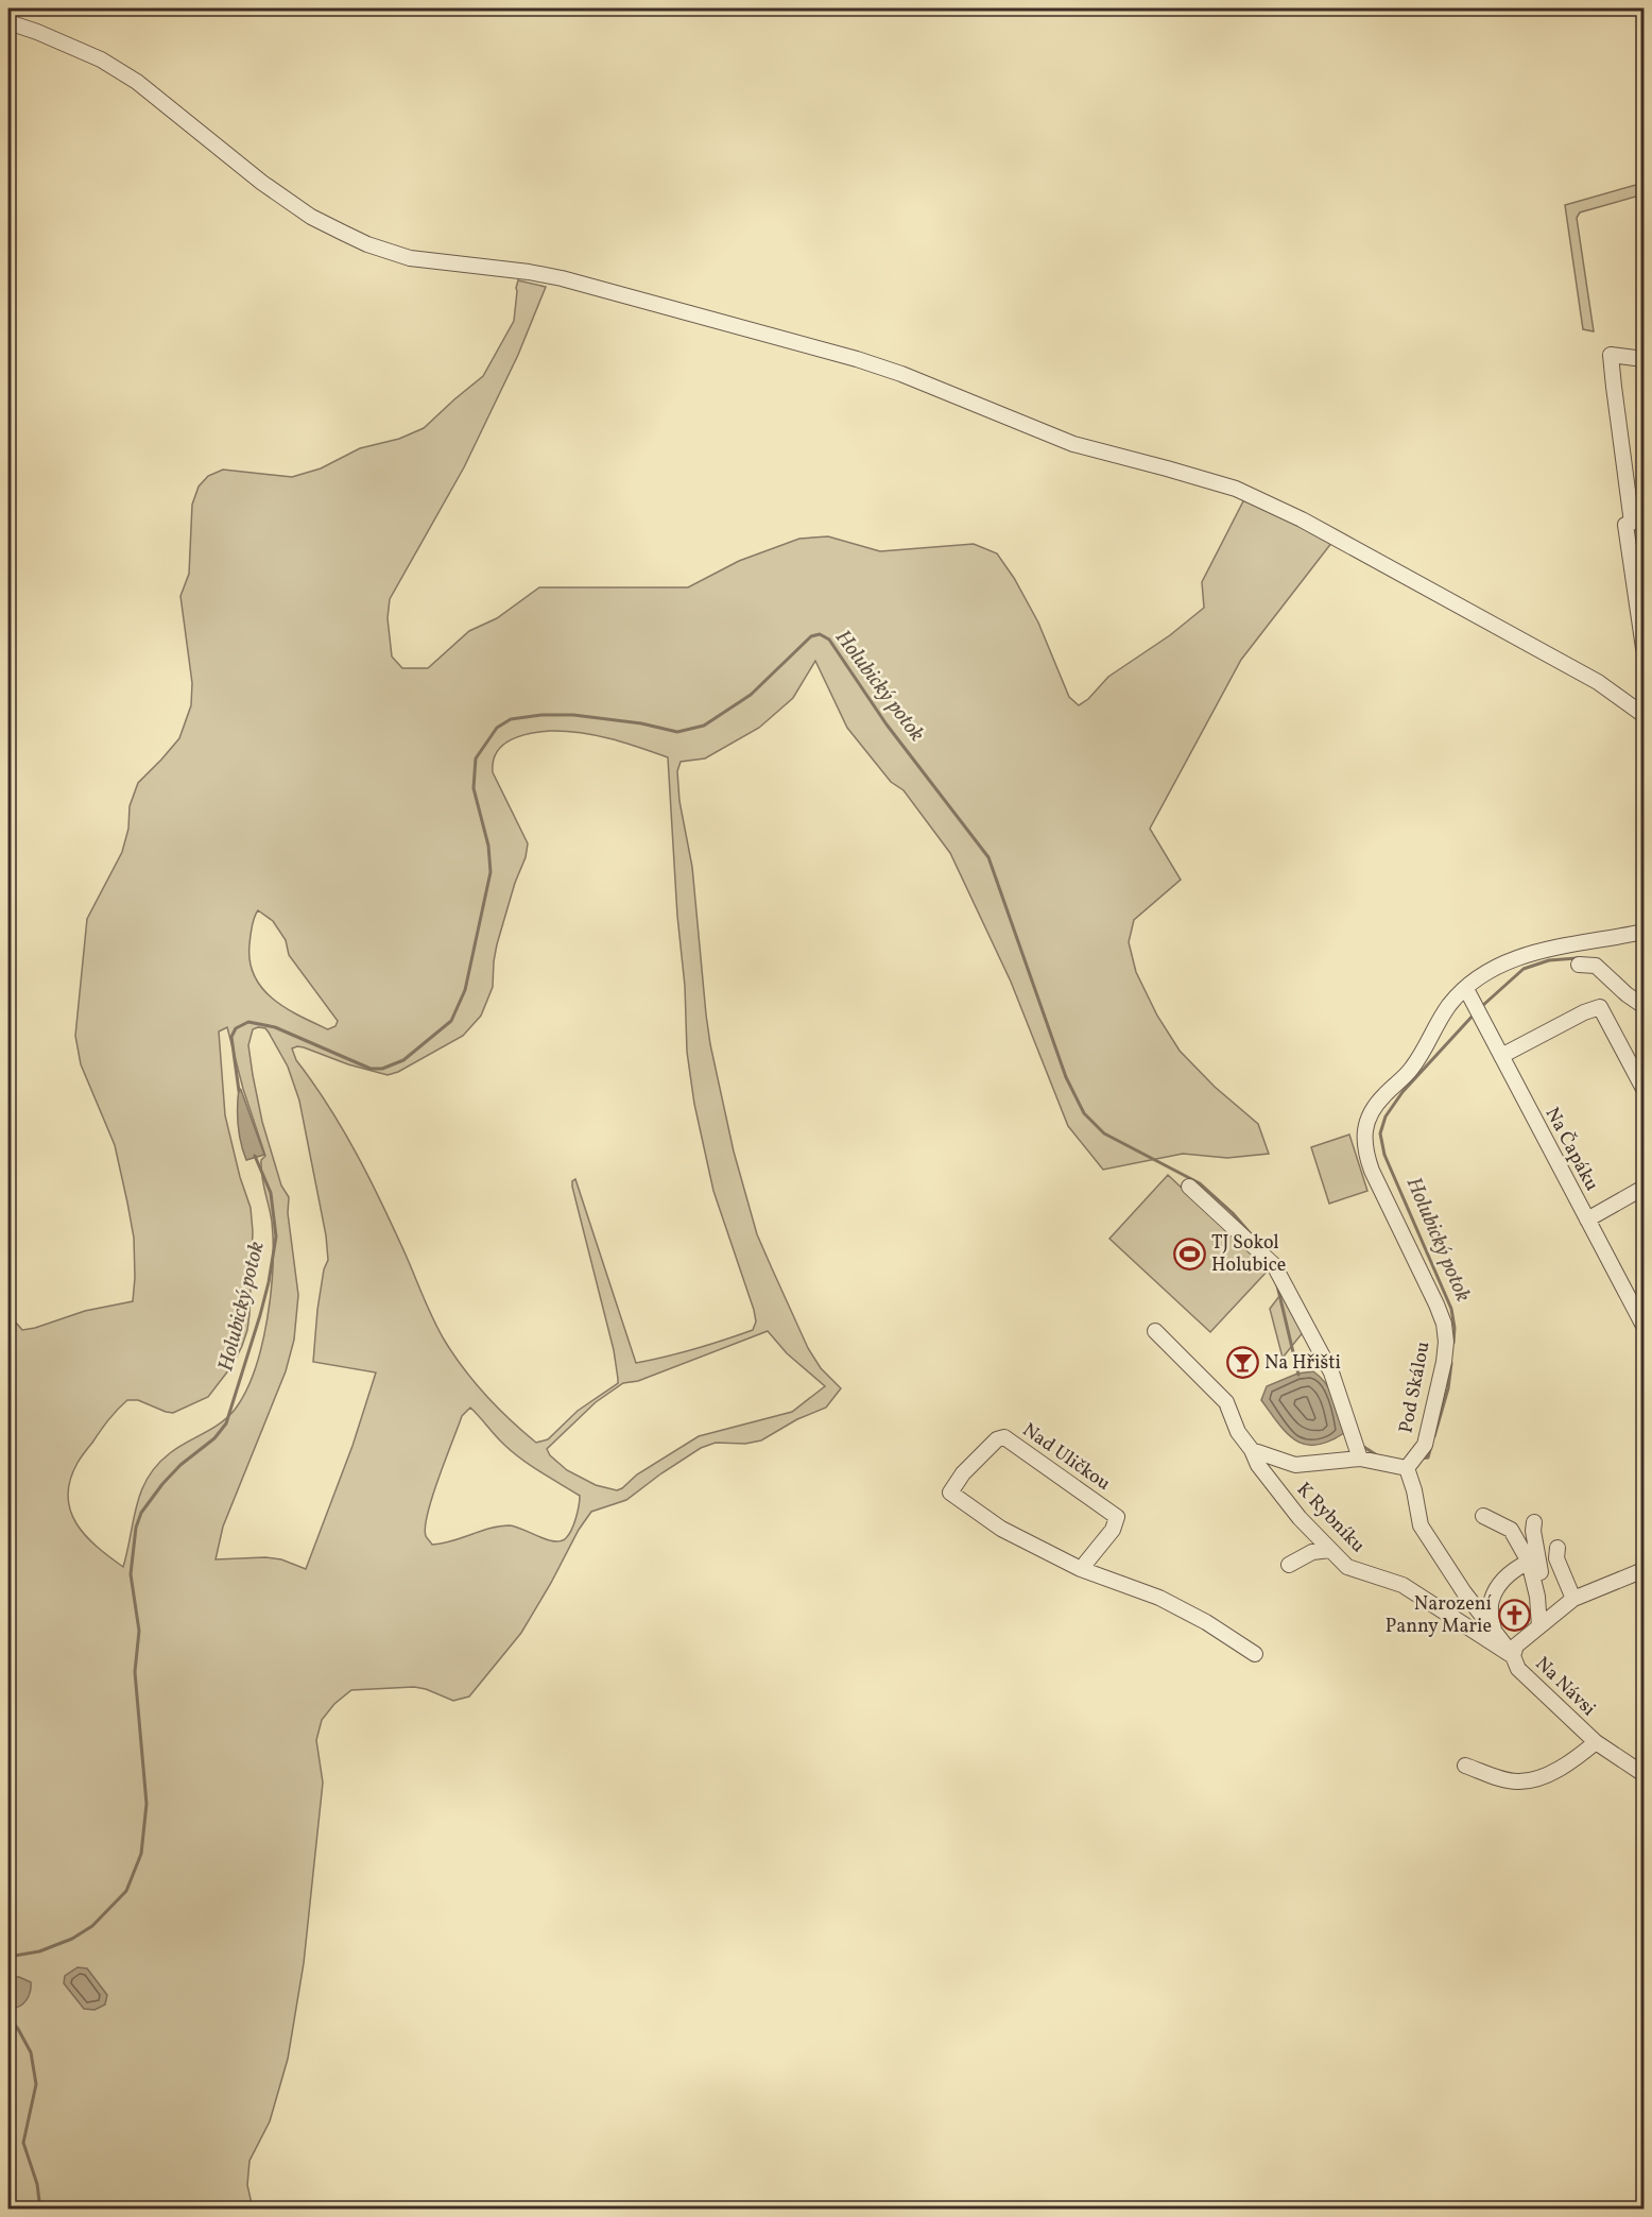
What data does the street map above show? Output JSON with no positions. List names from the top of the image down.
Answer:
{
  "streets": {
    "street": [
      "Na Čapáku",
      "Pod Skálou",
      "Nad Uličkou",
      "K Rybníku",
      "Na Návsi"
    ]
  },
  "crossings": [
    ["Na Čapáku", "Pod Skálou"],
    ["Pod Skálou", "Na Návsi"],
    ["K Rybníku", "Na Návsi"]
  ],
  "water": ["Holubický potok"],
  "places": {
    "sports": ["TJ Sokol Holubice"],
    "bar": ["Na Hřišti"],
    "church": ["Narození Panny Marie"]
  }
}
